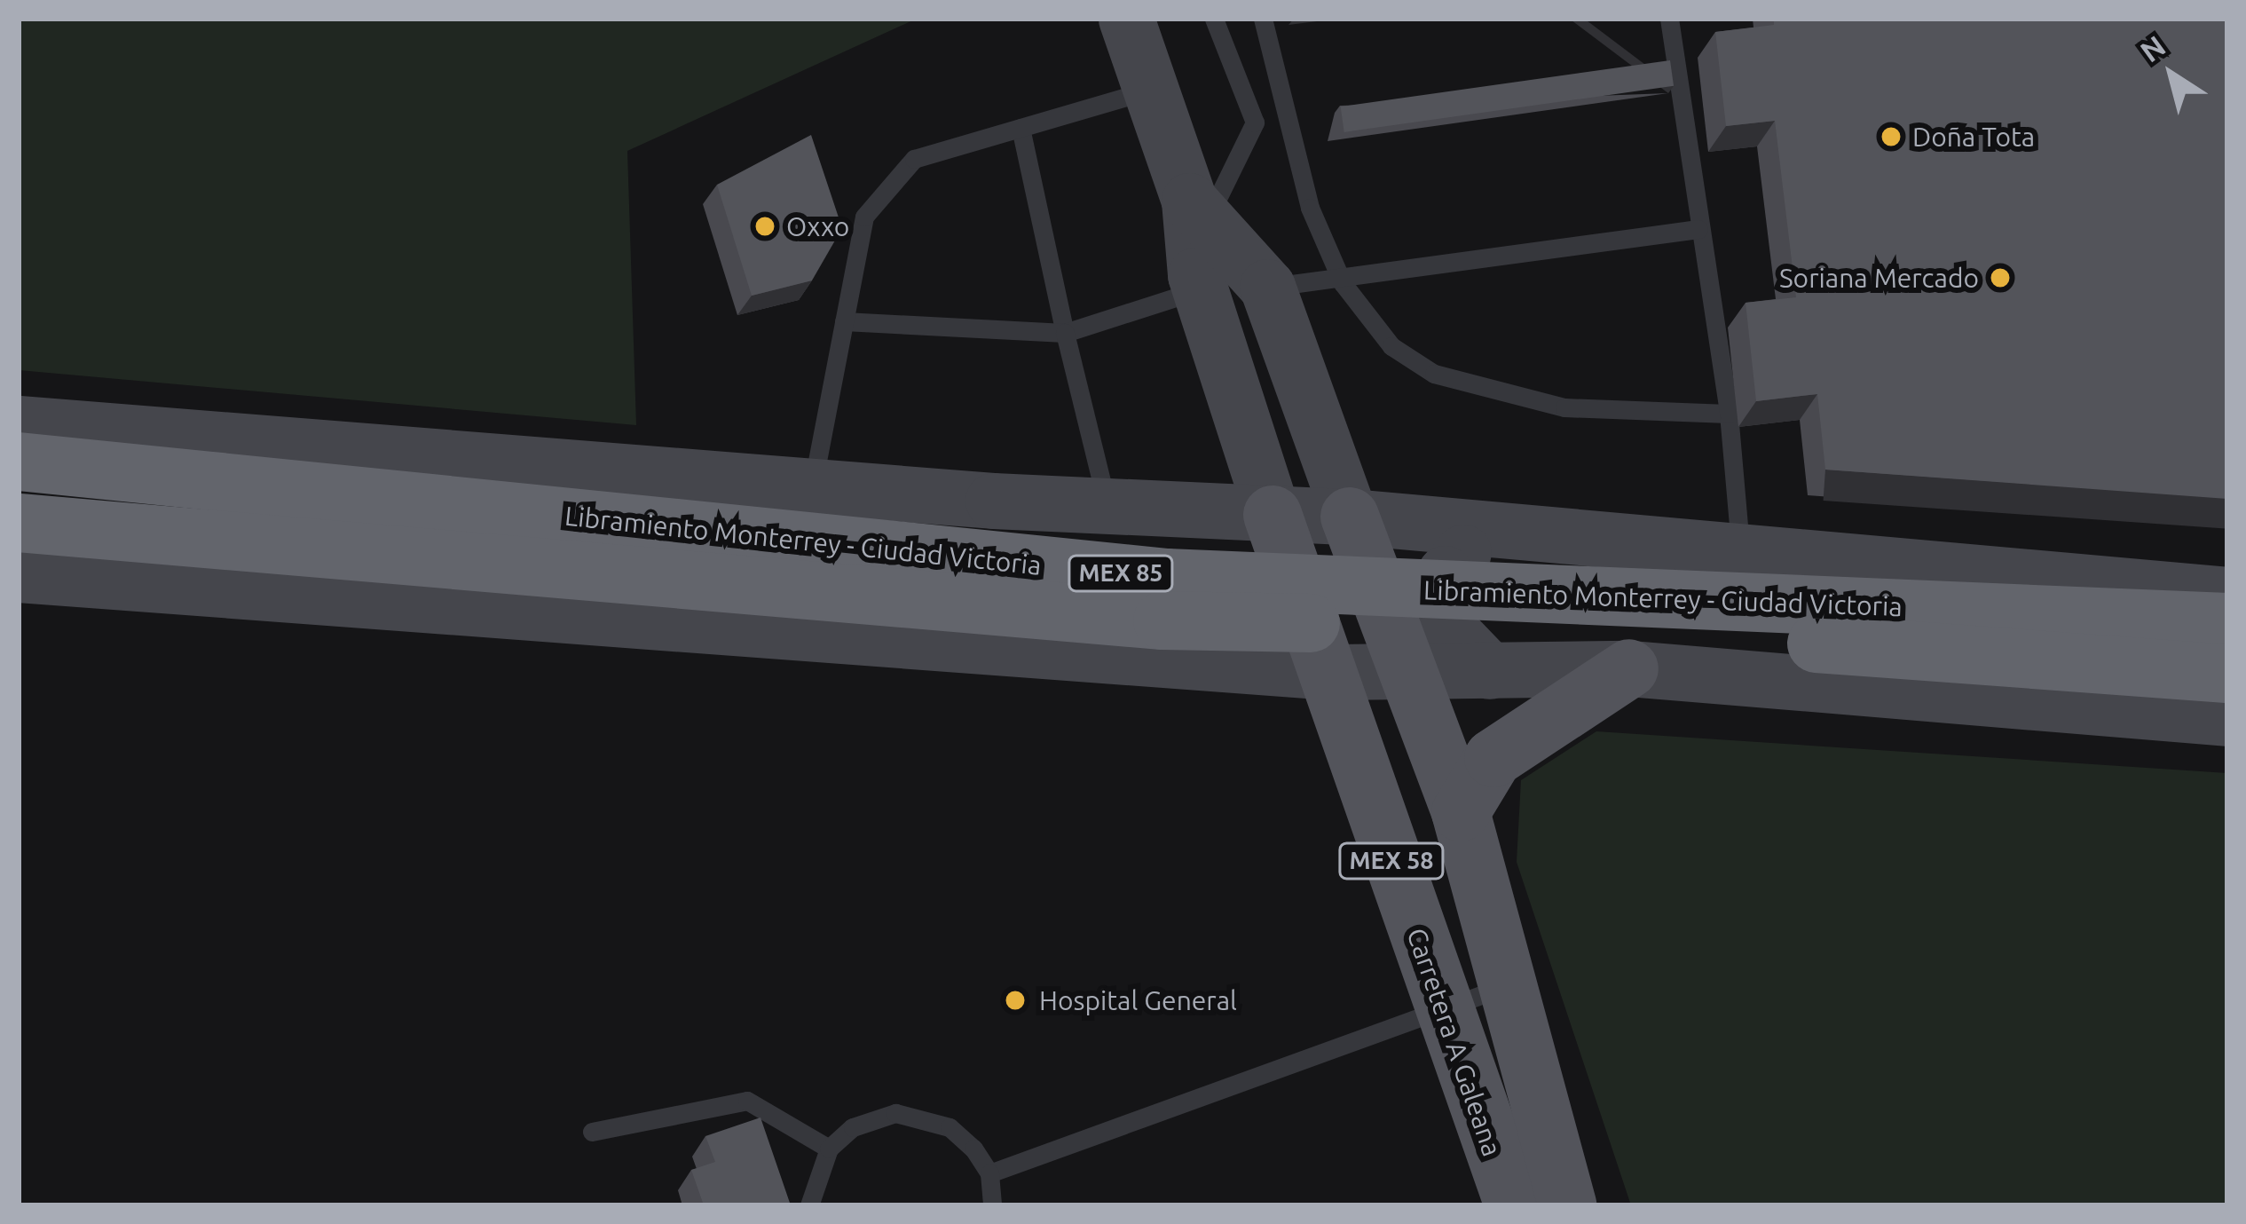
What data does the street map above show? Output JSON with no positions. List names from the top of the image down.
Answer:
{
  "streets": {
    "highway": ["Libramiento Monterrey - Ciudad Victoria", "MEX 85"],
    "main road": ["MEX 58", "Carretera A Galeana"]
  },
  "places": [
    "Doña Tota",
    "Oxxo",
    "Soriana Mercado",
    "Hospital General"
  ],
  "north": "top left"
}
